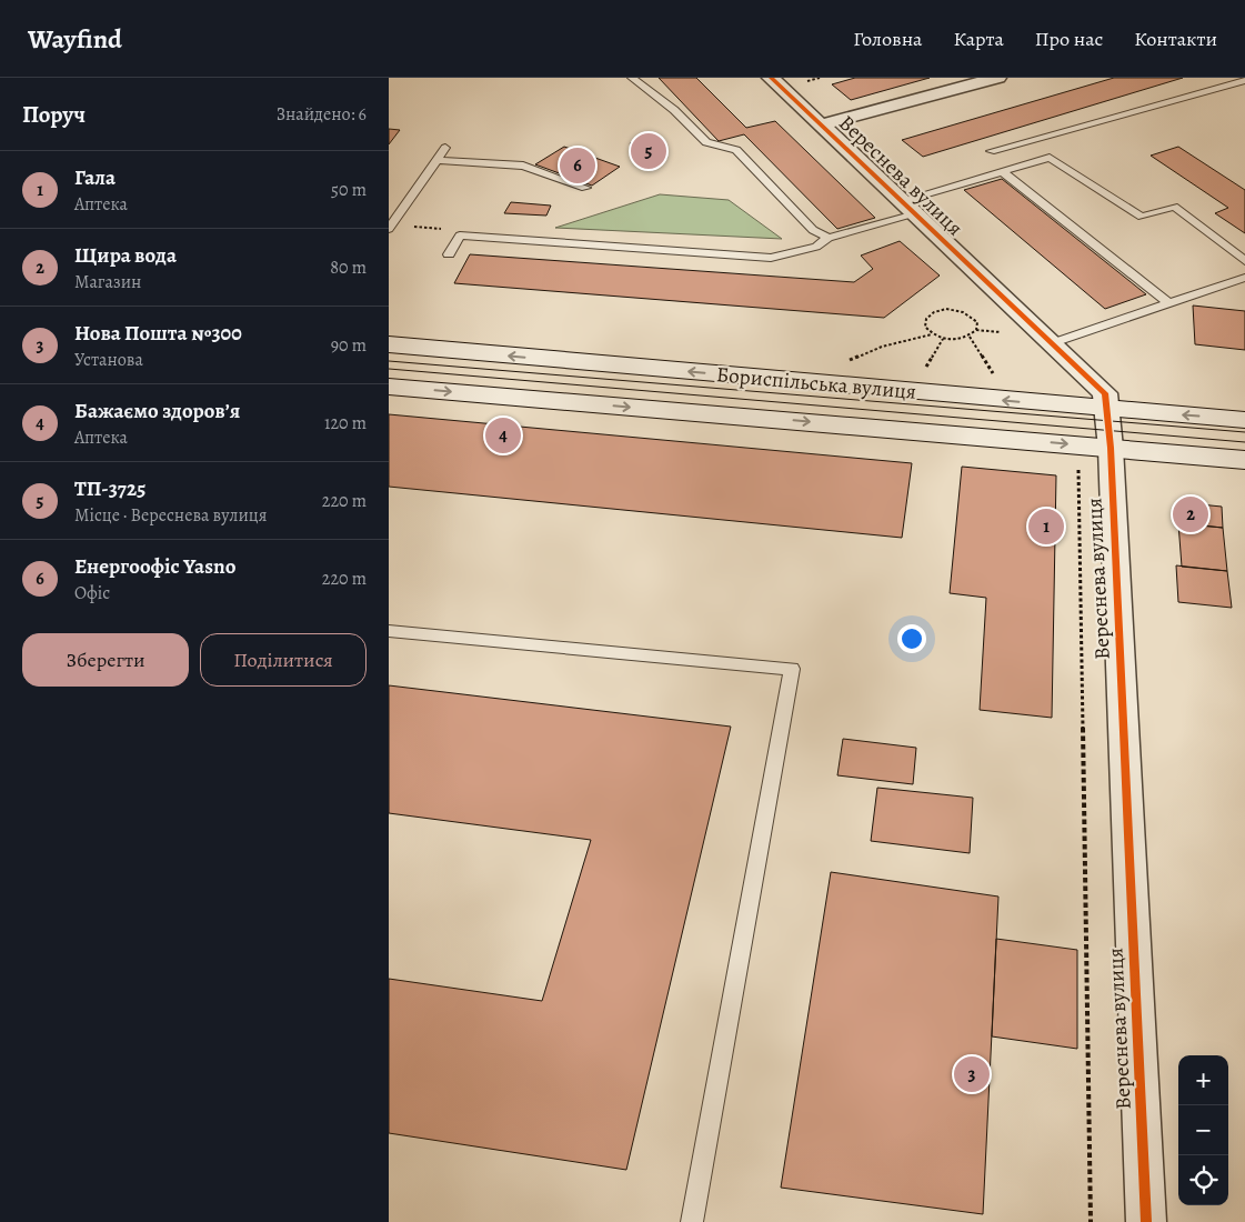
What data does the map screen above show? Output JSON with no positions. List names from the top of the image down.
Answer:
{
  "streets": {
    "main road": ["Бориспільська вулиця"],
    "street": ["Вереснева вулиця"]
  },
  "crossings": [
    ["Вереснева вулиця", "Бориспільська вулиця"]
  ],
  "page": {
    "header": "Wayfind",
    "nav": [
      "Головна",
      "Карта",
      "Про нас",
      "Контакти"
    ],
    "heading": ["Поруч", "Знайдено: 6"],
    "pins": [
      "5",
      "6",
      "4",
      "2",
      "1",
      "3"
    ],
    "list": [
      {
        "mark": "1",
        "name": "Гала",
        "note": "Аптека",
        "value": "50 m"
      },
      {
        "mark": "2",
        "name": "Щира вода",
        "note": "Магазин",
        "value": "80 m"
      },
      {
        "mark": "3",
        "name": "Нова Пошта №300",
        "note": "Установа",
        "value": "90 m"
      },
      {
        "mark": "4",
        "name": "Бажаємо здоровʼя",
        "note": "Аптека",
        "value": "120 m"
      },
      {
        "mark": "5",
        "name": "ТП-3725",
        "note": "Місце · Вереснева вулиця",
        "value": "220 m"
      },
      {
        "mark": "6",
        "name": "Енергоофіс Yasno",
        "note": "Офіс",
        "value": "220 m"
      }
    ],
    "buttons": ["Зберегти", "Поділитися"],
    "map_buttons": ["+", "−"]
  }
}
